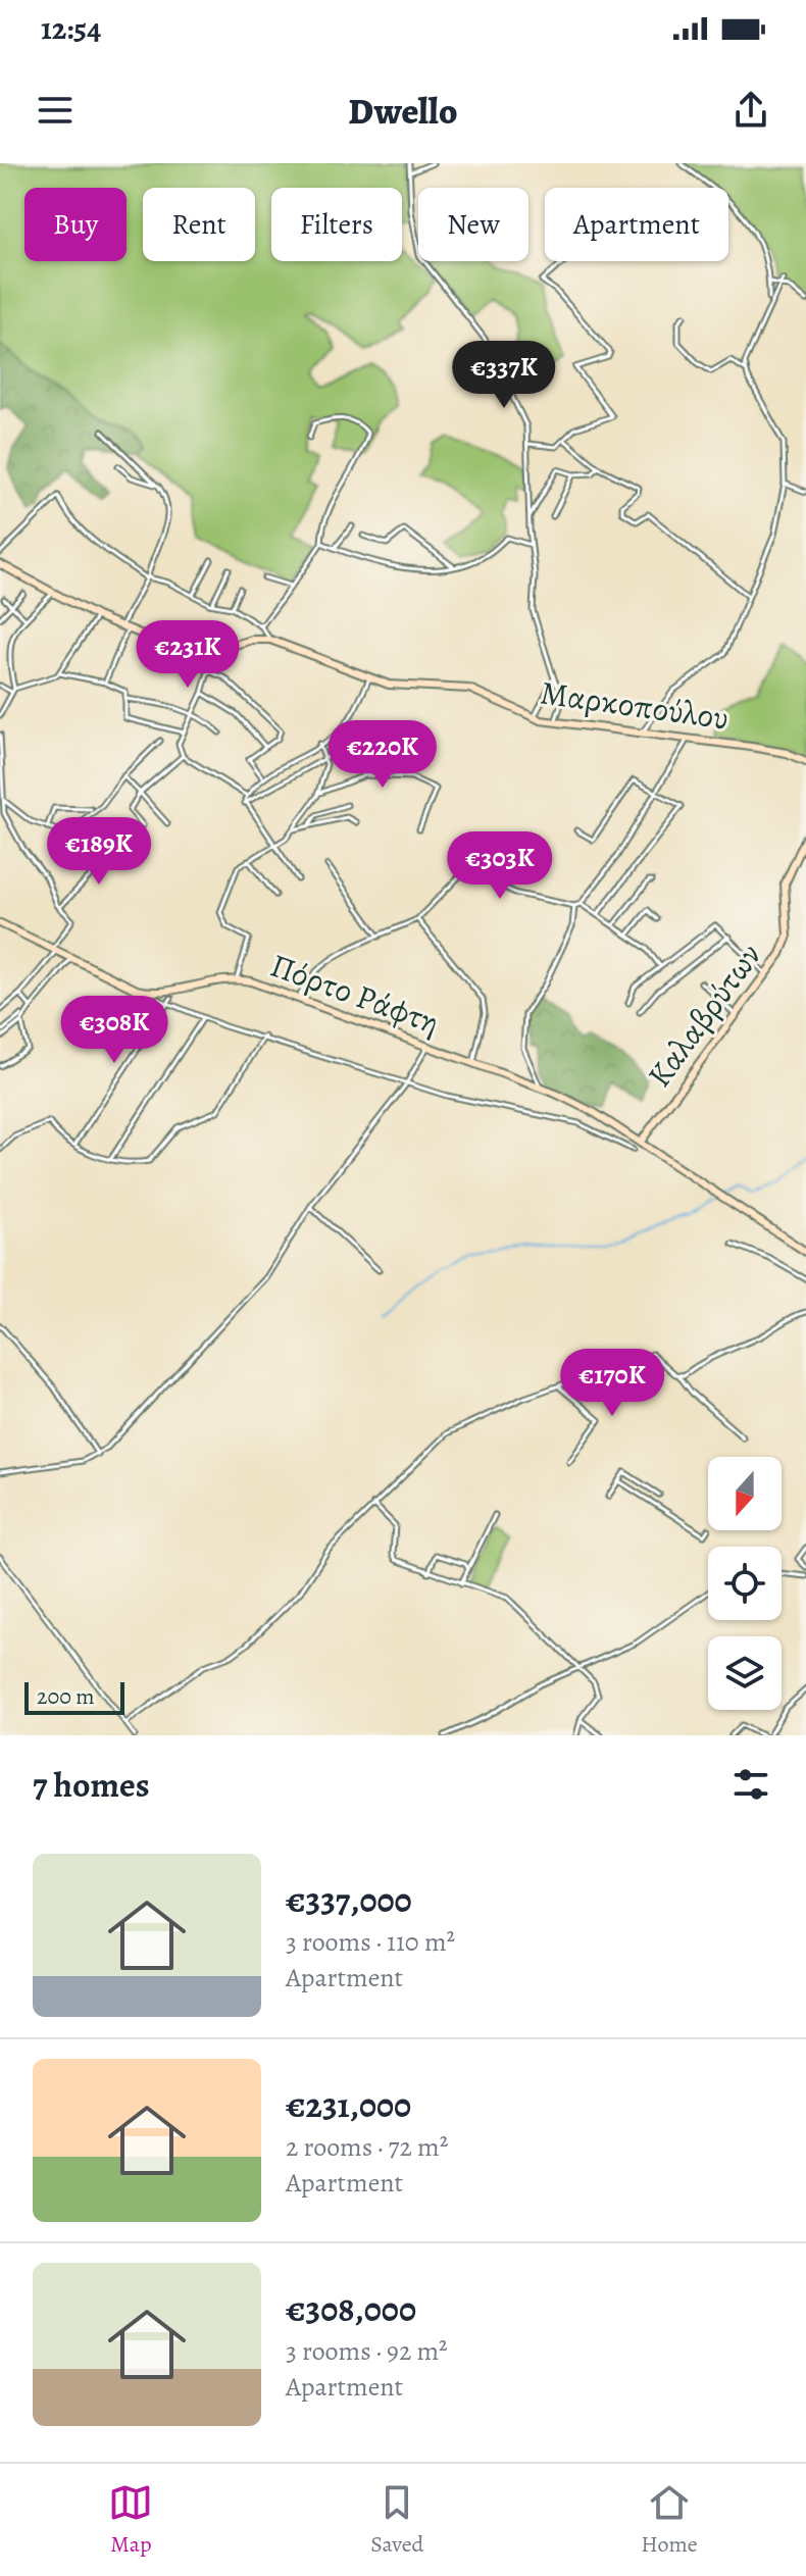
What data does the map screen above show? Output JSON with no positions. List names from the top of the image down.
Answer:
{
  "streets": {
    "main road": ["Μαρκοπούλου", "Πόρτο Ράφτη", "Καλαβρύτων"]
  },
  "crossings": [
    ["Πόρτο Ράφτη", "Καλαβρύτων"]
  ],
  "scale_bar": "200 m",
  "north": "bottom",
  "page": {
    "status": "12:54",
    "header": "Dwello",
    "chip": [
      "Buy",
      "Rent",
      "Filters",
      "New",
      "Apartment"
    ],
    "price": [
      "€337K",
      "€231K",
      "€220K",
      "€189K",
      "€303K",
      "€308K",
      "€170K"
    ],
    "scale": "200 m",
    "heading": "7 homes",
    "list": [
      {
        "name": "€337,000",
        "note": "3 rooms · 110 m² · Apartment"
      },
      {
        "name": "€231,000",
        "note": "2 rooms · 72 m² · Apartment"
      },
      {
        "name": "€308,000",
        "note": "3 rooms · 92 m² · Apartment"
      }
    ],
    "tabs": ["Map", "Saved", "Home"]
  }
}
